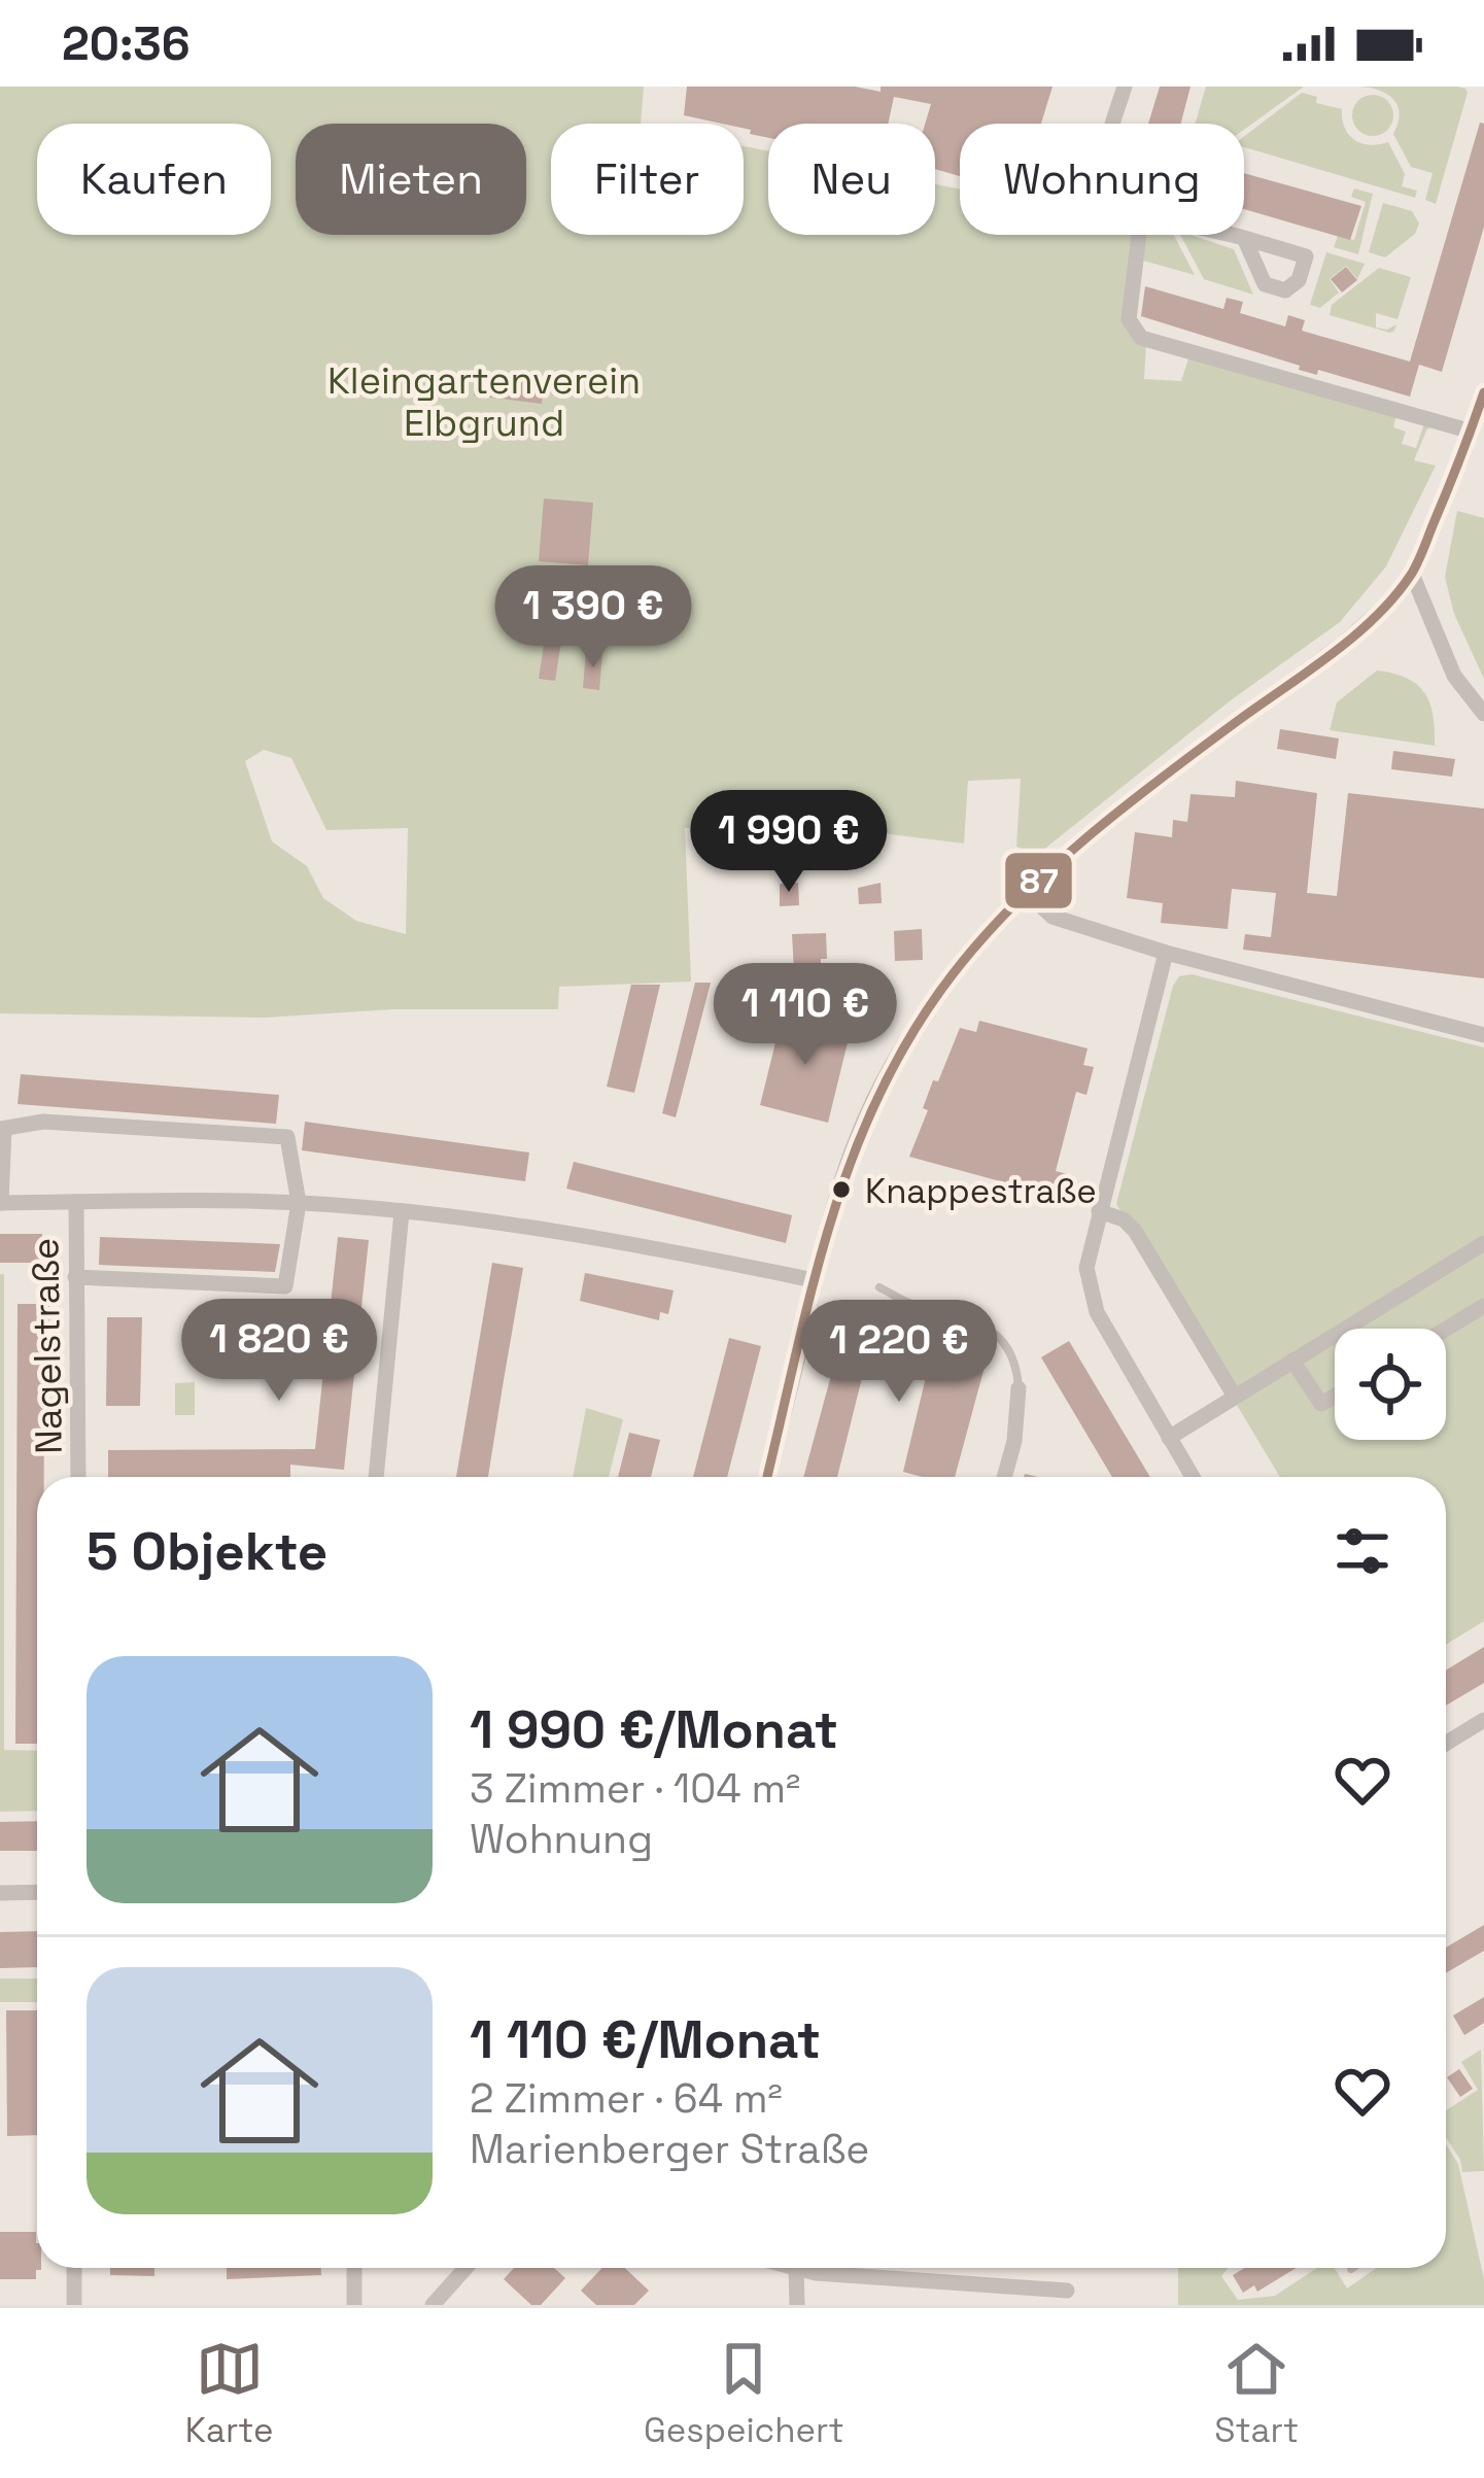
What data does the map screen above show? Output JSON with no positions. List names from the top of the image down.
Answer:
{
  "streets": {
    "street": ["Nagelstraße"]
  },
  "parks": ["Kleingartenverein Elbgrund"],
  "places": ["Knappestraße"],
  "lines": ["transit line 87"],
  "page": {
    "status": "20:36",
    "chip": [
      "Kaufen",
      "Mieten",
      "Filter",
      "Neu",
      "Wohnung"
    ],
    "price": [
      "1 390 €",
      "1 990 €",
      "1 110 €",
      "1 820 €",
      "1 220 €"
    ],
    "heading": "5 Objekte",
    "list": [
      {
        "name": "1 990 €/Monat",
        "note": "3 Zimmer · 104 m² · Wohnung"
      },
      {
        "name": "1 110 €/Monat",
        "note": "2 Zimmer · 64 m² · Marienberger Straße"
      }
    ],
    "tabs": ["Karte", "Gespeichert", "Start"]
  }
}
